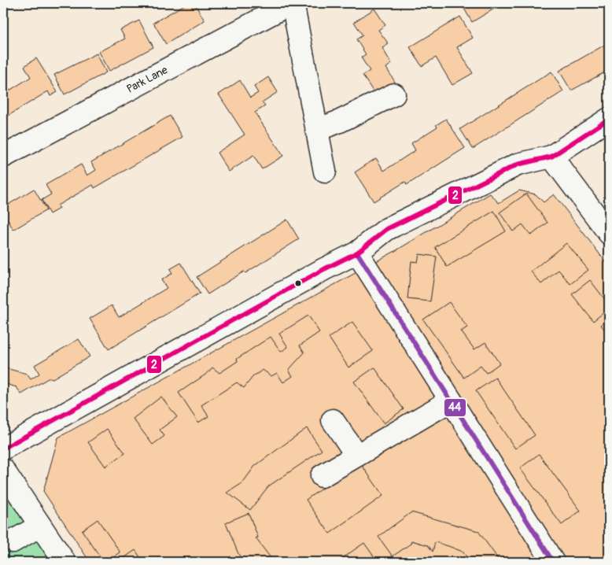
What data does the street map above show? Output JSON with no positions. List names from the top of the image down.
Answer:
{
  "streets": {
    "street": ["Park Lane"]
  },
  "lines": ["transit line 2", "transit line 44"]
}
